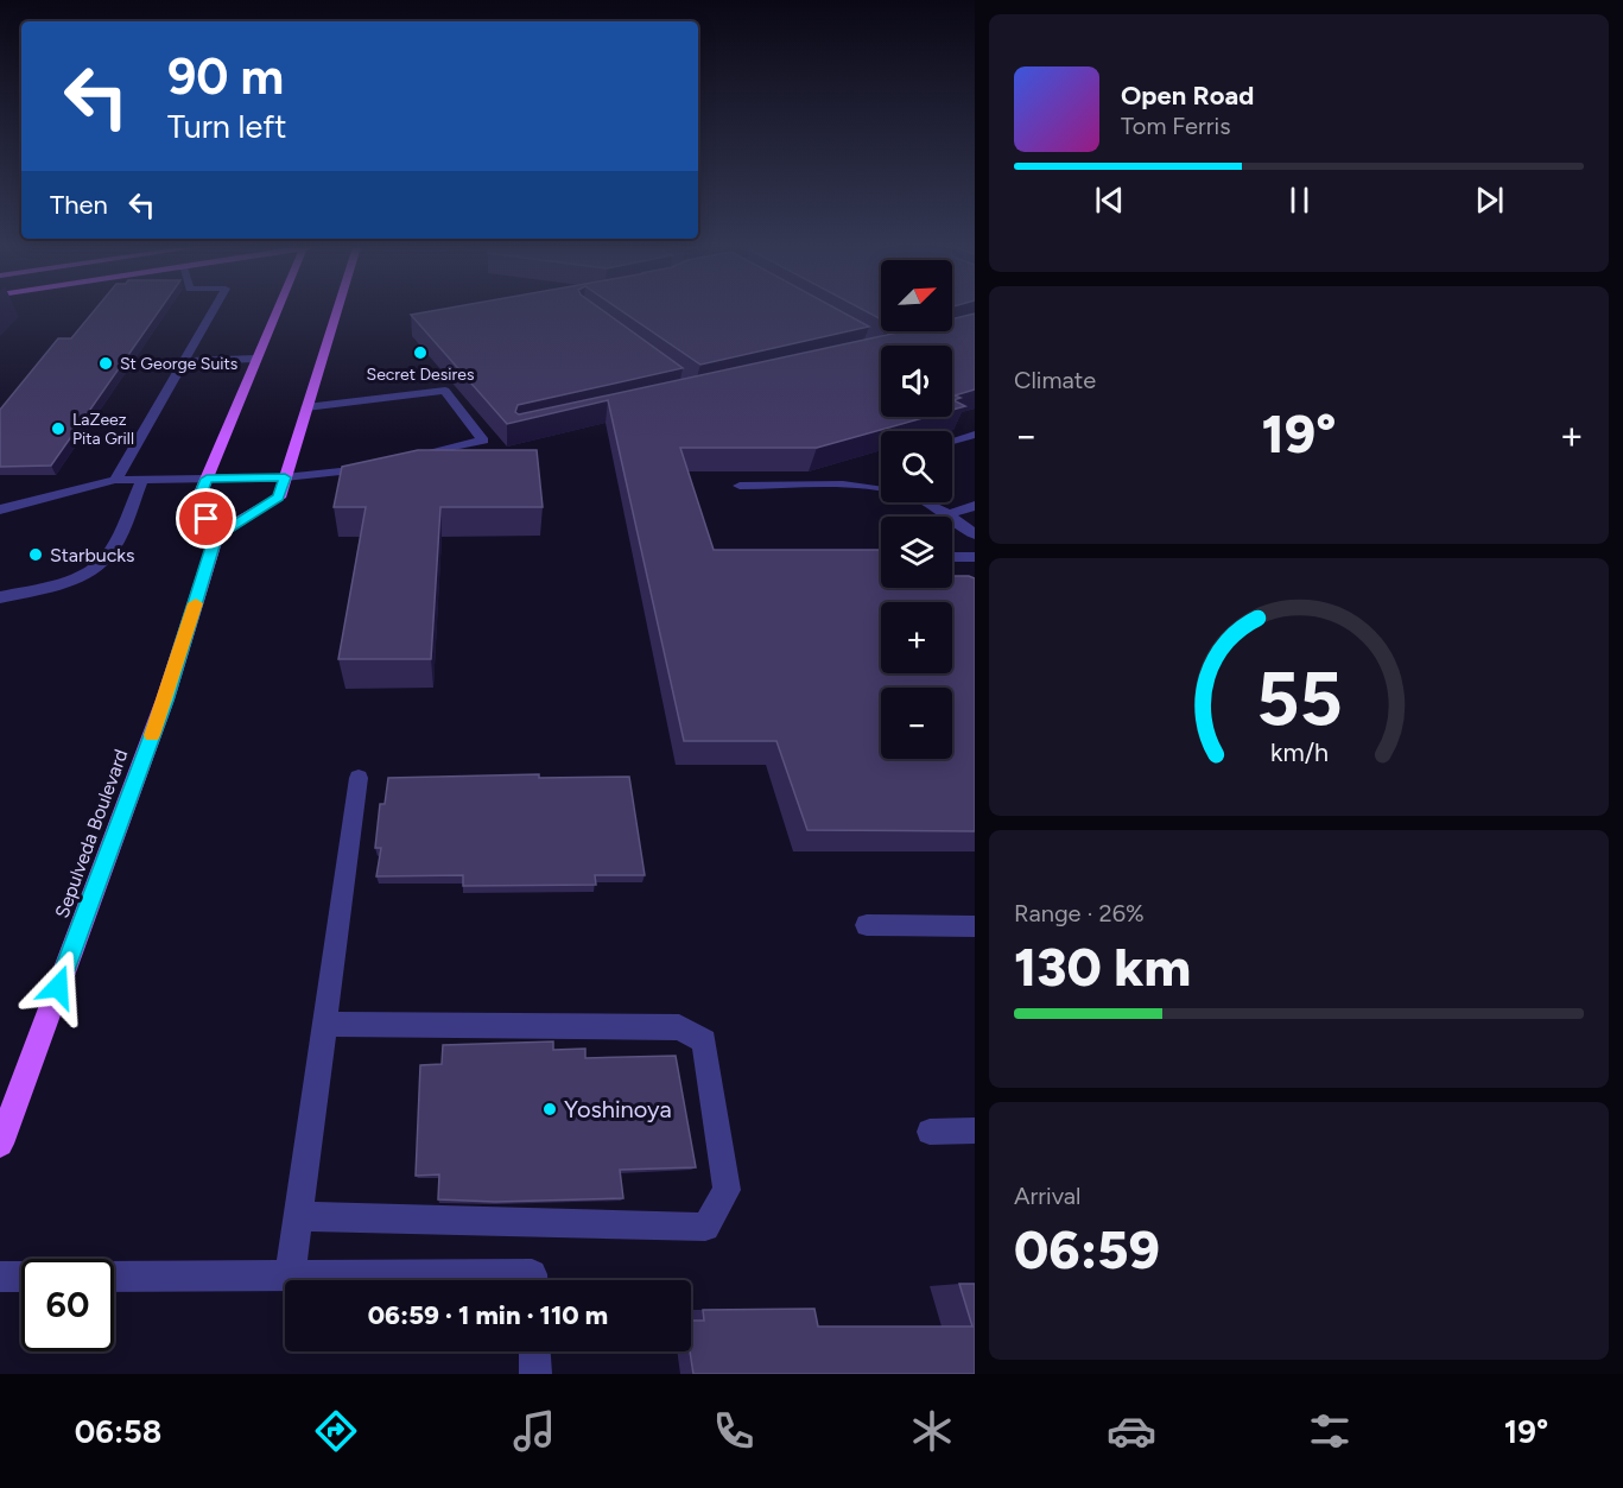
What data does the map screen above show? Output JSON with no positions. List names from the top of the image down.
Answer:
{
  "streets": {
    "main road": ["Sepulveda Boulevard"]
  },
  "places": [
    "Secret Desires",
    "St George Suits",
    "LaZeez Pita Grill",
    "Starbucks",
    "Yoshinoya"
  ],
  "north": "top right",
  "page": {
    "turn": ["90 m", "Turn left"],
    "song": ["Open Road", "Tom Ferris"],
    "then": "Then",
    "map_buttons": ["+", "−"],
    "tile": [
      "Climate",
      ["Range · 26%", "130 km"],
      ["Arrival", "06:59"]
    ],
    "heat": ["−", "19°", "+"],
    "limit": "60",
    "trip": "06:59 · 1 min · 110 m",
    "tabs": ["06:58", "19°"],
    "gauge": ["55", "km/h"]
  }
}
